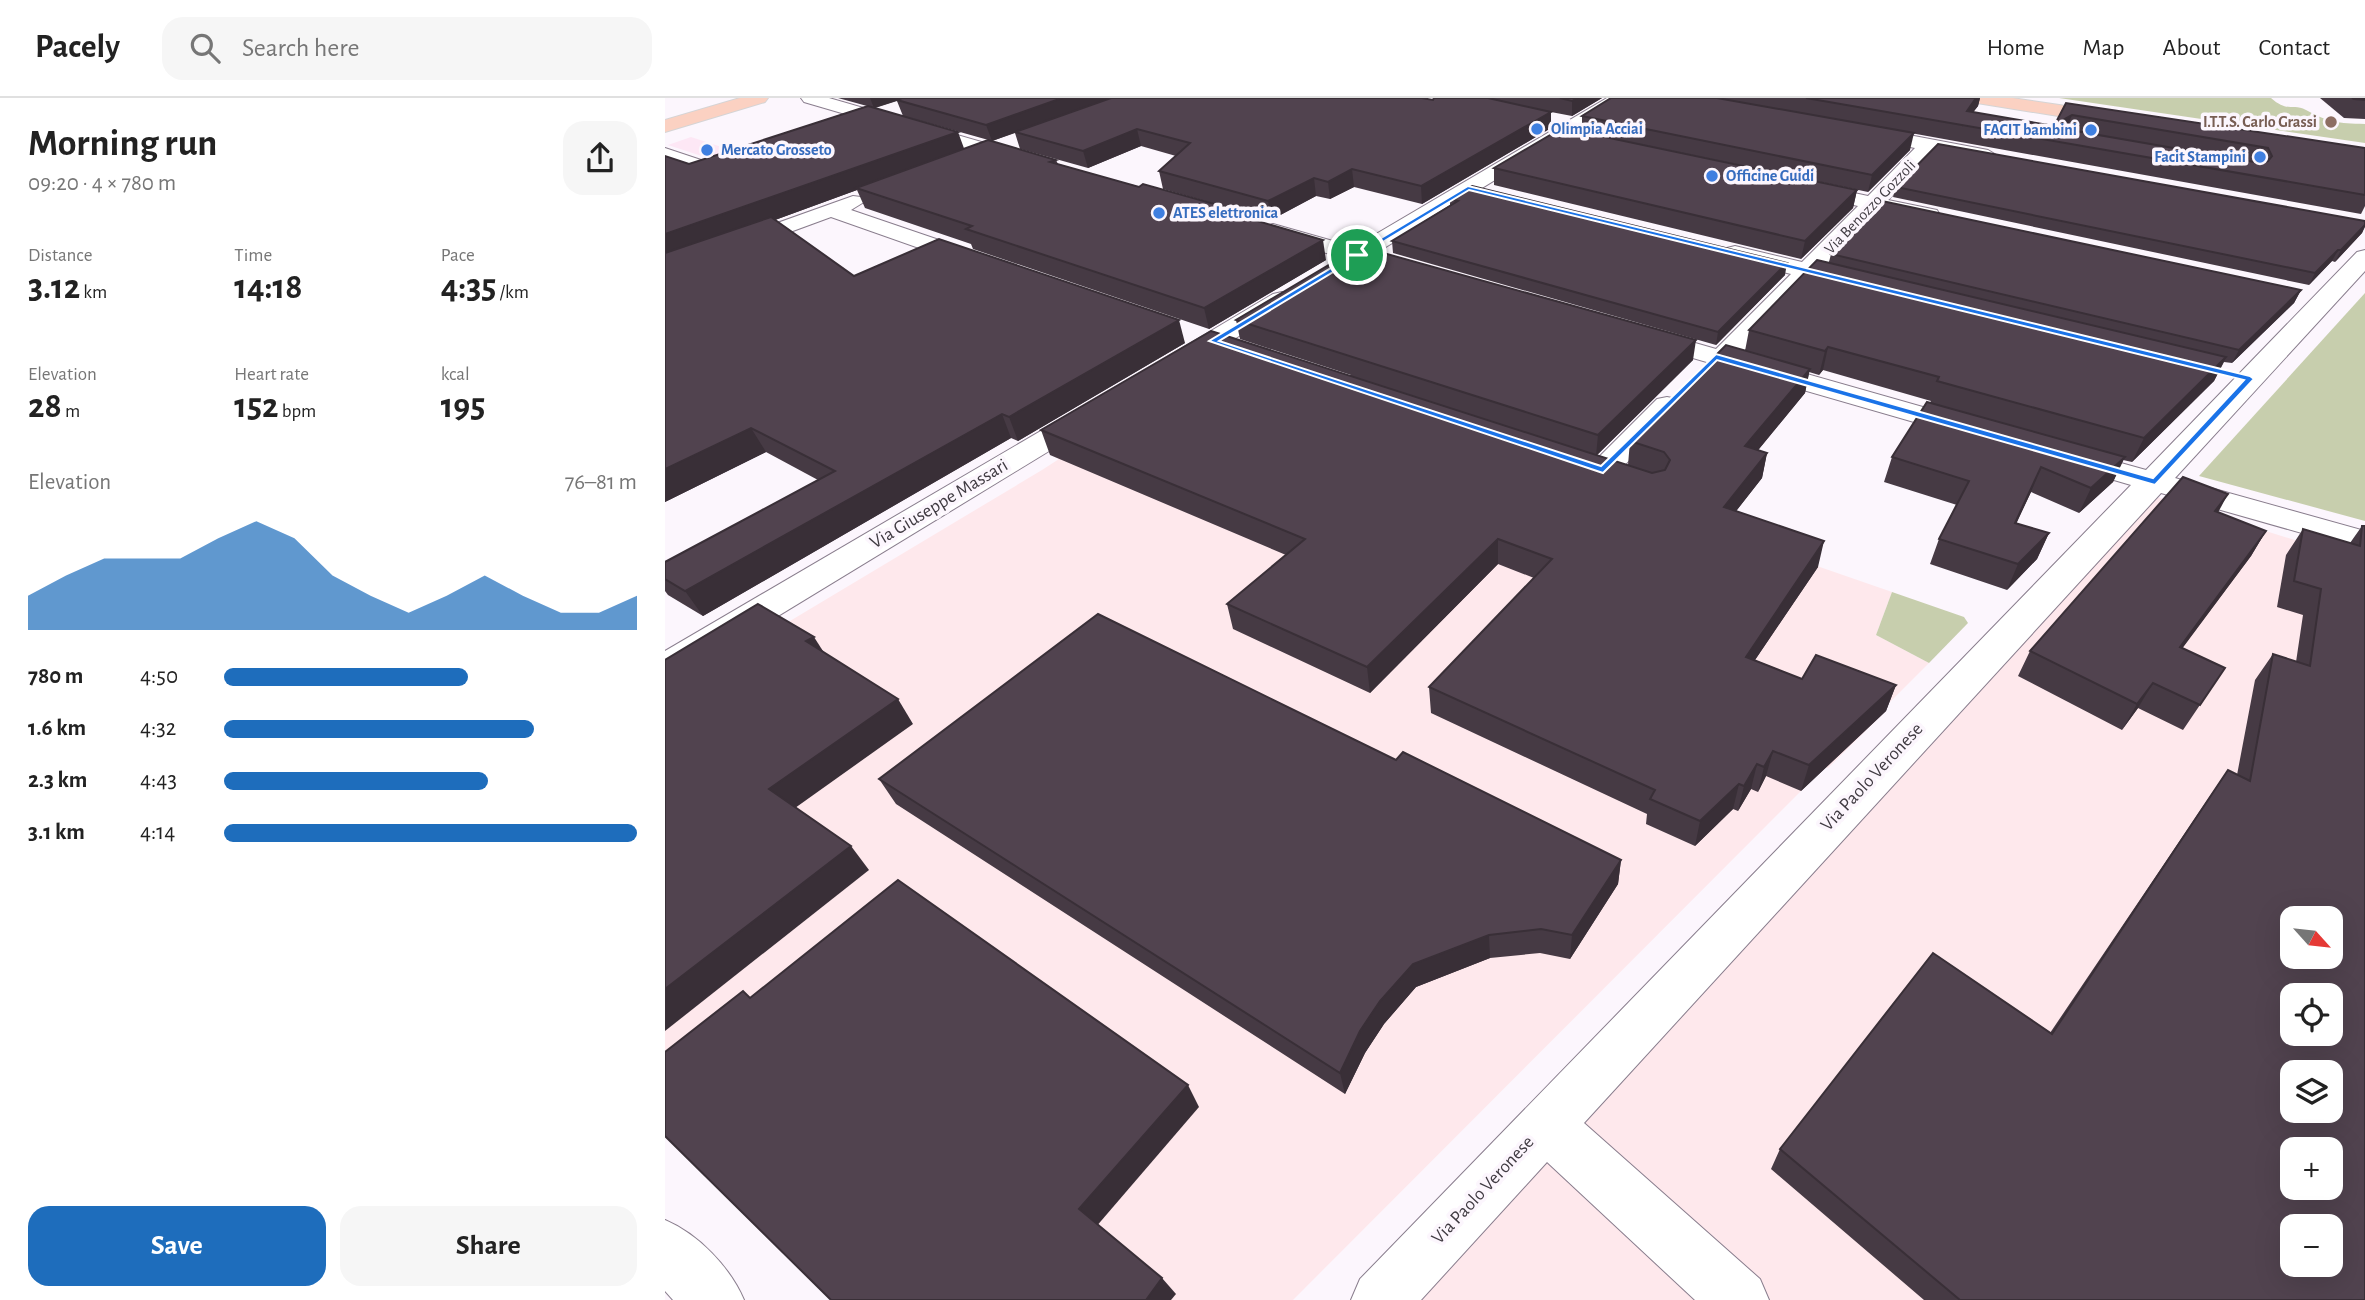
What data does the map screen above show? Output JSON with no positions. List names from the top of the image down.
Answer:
{
  "streets": {
    "street": ["Via Benozzo Gozzoli", "Via Giuseppe Massari", "Via Paolo Veronese"]
  },
  "places": [
    "I.T.T.S. Carlo Grassi",
    "Olimpia Acciai",
    "FACIT bambini",
    "Mercato Grosseto",
    "Facit Stampini",
    "Officine Guidi",
    "ATES elettronica"
  ],
  "north": "bottom right",
  "page": {
    "header": "Pacely",
    "search": "Search here",
    "nav": [
      "Home",
      "Map",
      "About",
      "Contact"
    ],
    "heading": ["Morning run", "09:20 · 4 × 780 m"],
    "stats": [
      ["Distance", "3.12 km"],
      ["Time", "14:18"],
      ["Pace", "4:35 /km"],
      ["Elevation", "28 m"],
      ["Heart rate", "152 bpm"],
      ["kcal", "195"]
    ],
    "chart": ["Elevation", "76–81 m"],
    "list": [
      {
        "name": "780 m",
        "note": "4:50"
      },
      {
        "name": "1.6 km",
        "note": "4:32"
      },
      {
        "name": "2.3 km",
        "note": "4:43"
      },
      {
        "name": "3.1 km",
        "note": "4:14"
      }
    ],
    "map_buttons": ["+", "−"],
    "buttons": ["Save", "Share"]
  }
}
